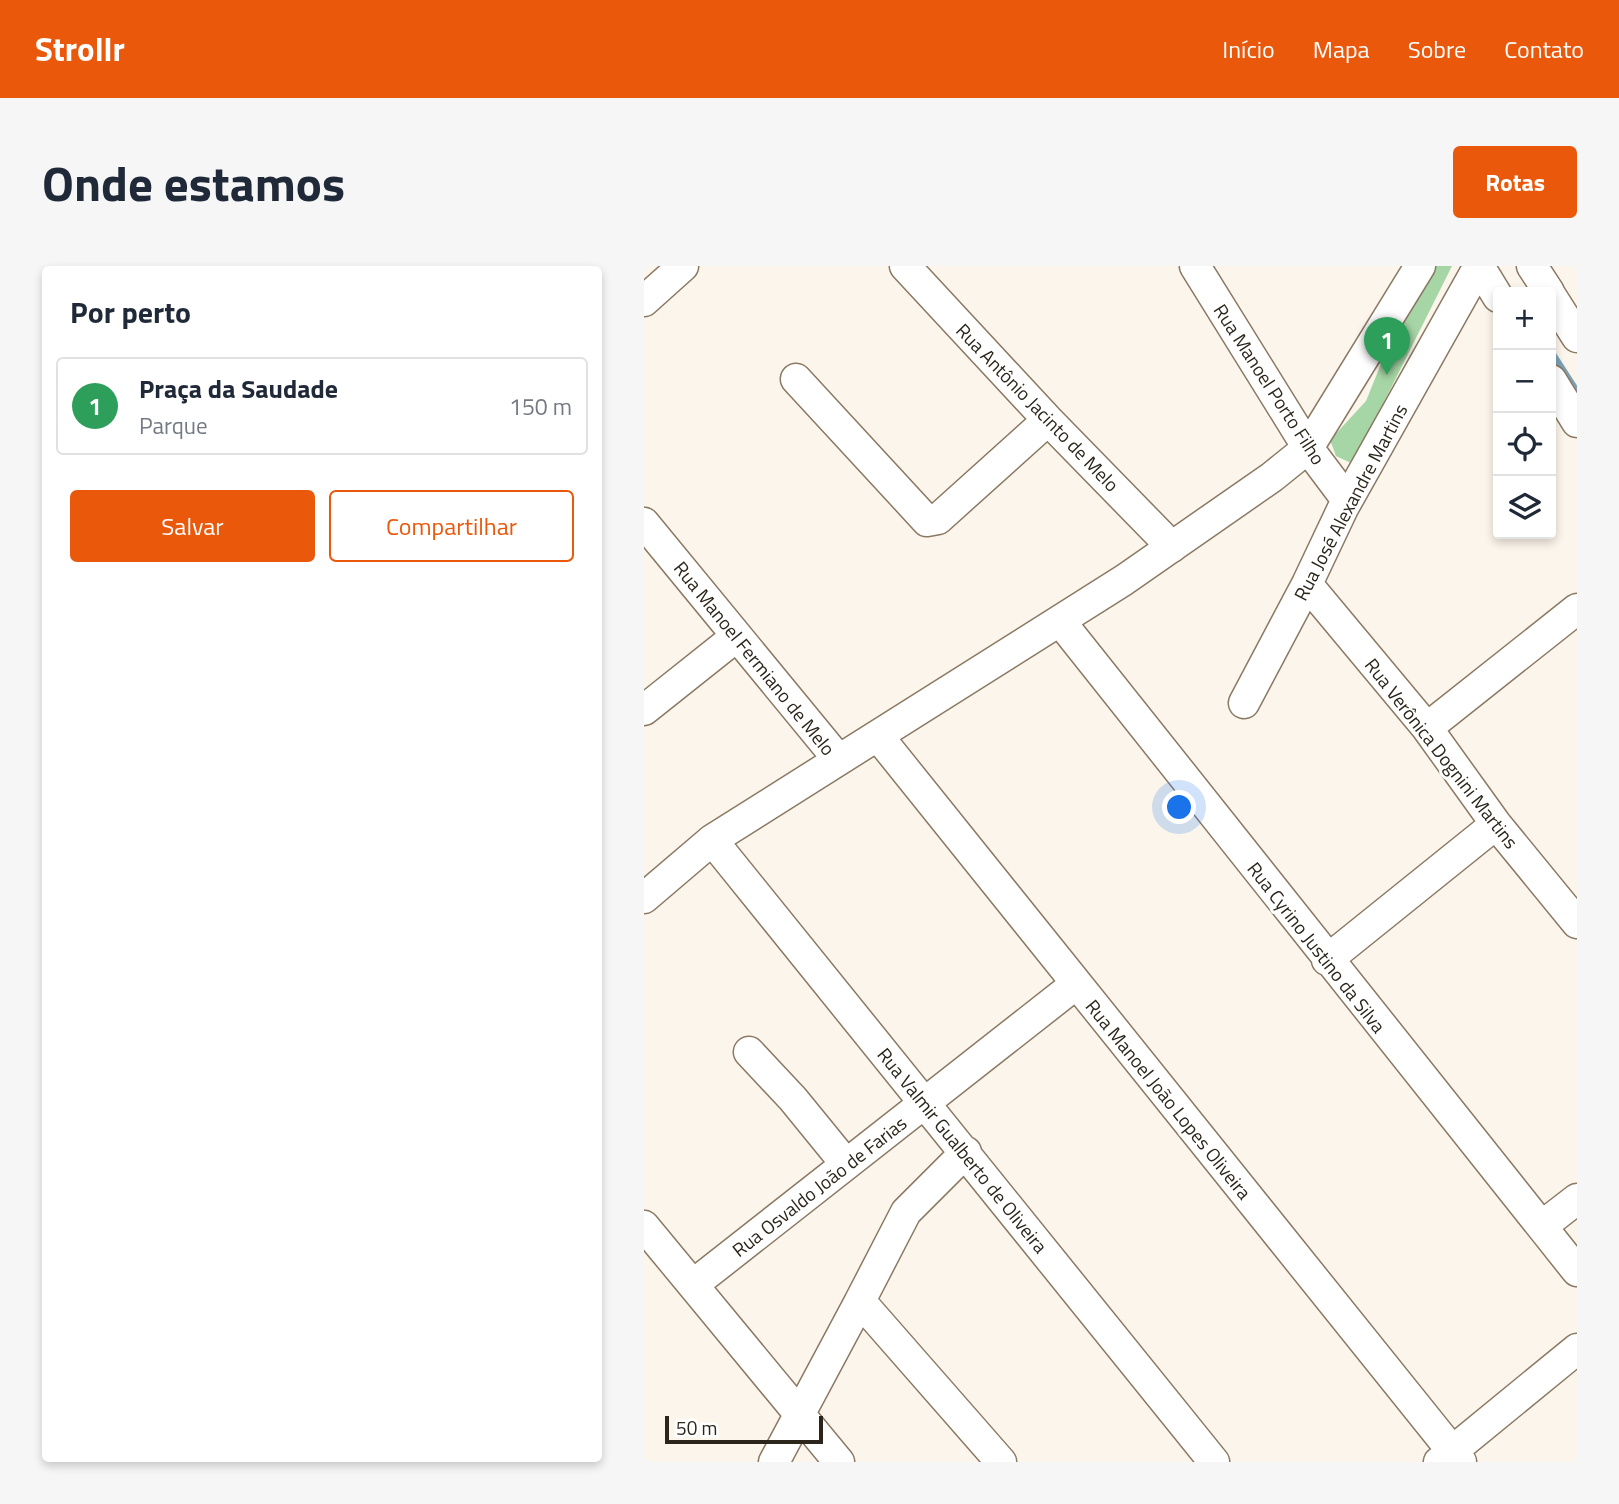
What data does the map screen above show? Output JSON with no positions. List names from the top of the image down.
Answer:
{
  "streets": {
    "street": [
      "Rua Manoel Porto Filho",
      "Rua Antônio Jacinto de Melo",
      "Rua José Alexandre Martins",
      "Rua Manoel Fermiano de Melo",
      "Rua Verônica Dognini Martins",
      "Rua Cyrino Justino da Silva",
      "Rua Manoel João Lopes Oliveira",
      "Rua Valmir Gualberto de Oliveira",
      "Rua Osvaldo João de Farias"
    ]
  },
  "crossings": [
    ["Rua Manoel Porto Filho", "Rua José Alexandre Martins"],
    ["Rua José Alexandre Martins", "Rua Verônica Dognini Martins"],
    ["Rua Manoel João Lopes Oliveira", "Rua Osvaldo João de Farias"],
    ["Rua Valmir Gualberto de Oliveira", "Rua Osvaldo João de Farias"]
  ],
  "scale_bar": "50 m",
  "page": {
    "header": "Strollr",
    "nav": [
      "Início",
      "Mapa",
      "Sobre",
      "Contato"
    ],
    "title": "Onde estamos",
    "buttons": [
      "Rotas",
      ["Salvar", "Compartilhar"]
    ],
    "heading": "Por perto",
    "map_buttons": ["+", "−"],
    "pins": "1",
    "list": [
      {
        "mark": "1",
        "name": "Praça da Saudade",
        "note": "Parque",
        "value": "150 m"
      }
    ],
    "scale": "50 m"
  }
}
